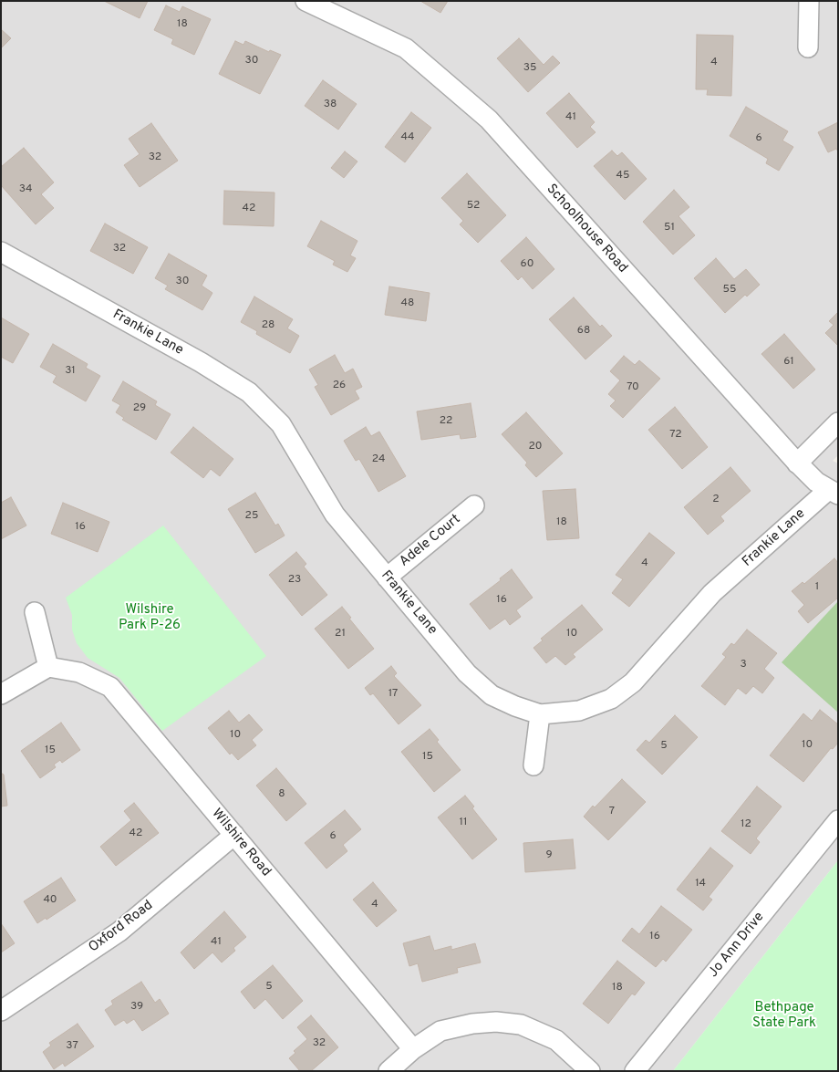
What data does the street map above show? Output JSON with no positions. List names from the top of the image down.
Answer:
{
  "streets": {
    "street": [
      "Schoolhouse Road",
      "Frankie Lane",
      "Adele Court",
      "Wilshire Road",
      "Oxford Road",
      "Jo Ann Drive"
    ]
  },
  "crossings": [
    ["Schoolhouse Road", "Frankie Lane"],
    ["Frankie Lane", "Adele Court"],
    ["Wilshire Road", "Oxford Road"]
  ],
  "parks": ["Wilshire Park P-26", "Bethpage State Park"],
  "house_numbers": [
    "18",
    "30",
    "4",
    "35",
    "38",
    "41",
    "44",
    "6",
    "32",
    "45",
    "34",
    "52",
    "42",
    "51",
    "32",
    "60",
    "30",
    "55",
    "48",
    "28",
    "68",
    "61",
    "31",
    "26",
    "70",
    "29",
    "22",
    "72",
    "20",
    "24",
    "2",
    "25",
    "18",
    "16",
    "4",
    "23",
    "1",
    "16",
    "21",
    "10",
    "3",
    "17",
    "10",
    "10",
    "5",
    "15",
    "15",
    "8",
    "7",
    "11",
    "12",
    "42",
    "6",
    "9",
    "14",
    "40",
    "4",
    "16",
    "41",
    "5",
    "18",
    "39",
    "32",
    "37"
  ]
}
